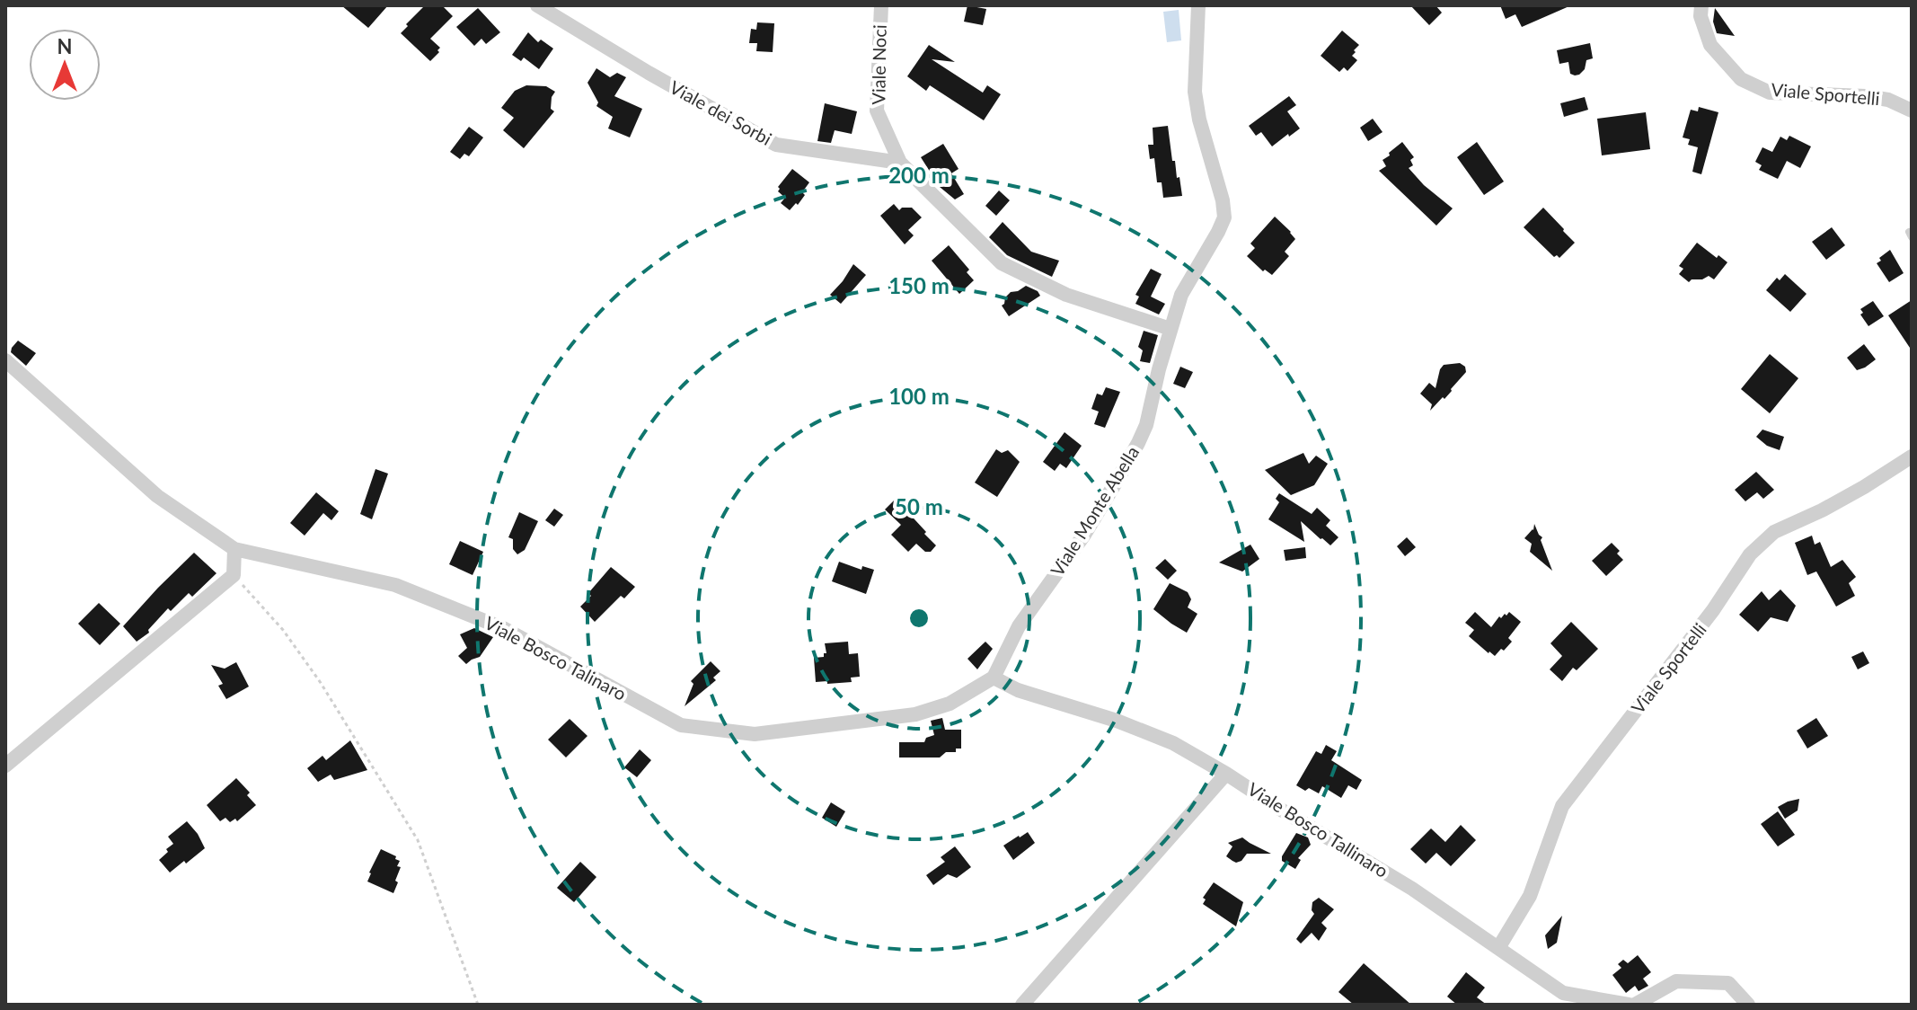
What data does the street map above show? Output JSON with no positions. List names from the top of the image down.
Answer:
{
  "streets": {
    "street": [
      "Viale Noci",
      "Viale Sportelli",
      "Viale dei Sorbi",
      "Viale Monte Abella",
      "Viale Bosco Talinaro",
      "Viale Bosco Tallinaro"
    ]
  },
  "crossings": [
    ["Viale Noci", "Viale dei Sorbi"],
    ["Viale Sportelli", "Viale Bosco Tallinaro"],
    ["Viale Monte Abella", "Viale Bosco Talinaro"],
    ["Viale Monte Abella", "Viale Bosco Tallinaro"],
    ["Viale Bosco Talinaro", "Viale Bosco Tallinaro"]
  ],
  "north": "top",
  "rings": [
    "200 m",
    "150 m",
    "100 m",
    "50 m"
  ]
}
